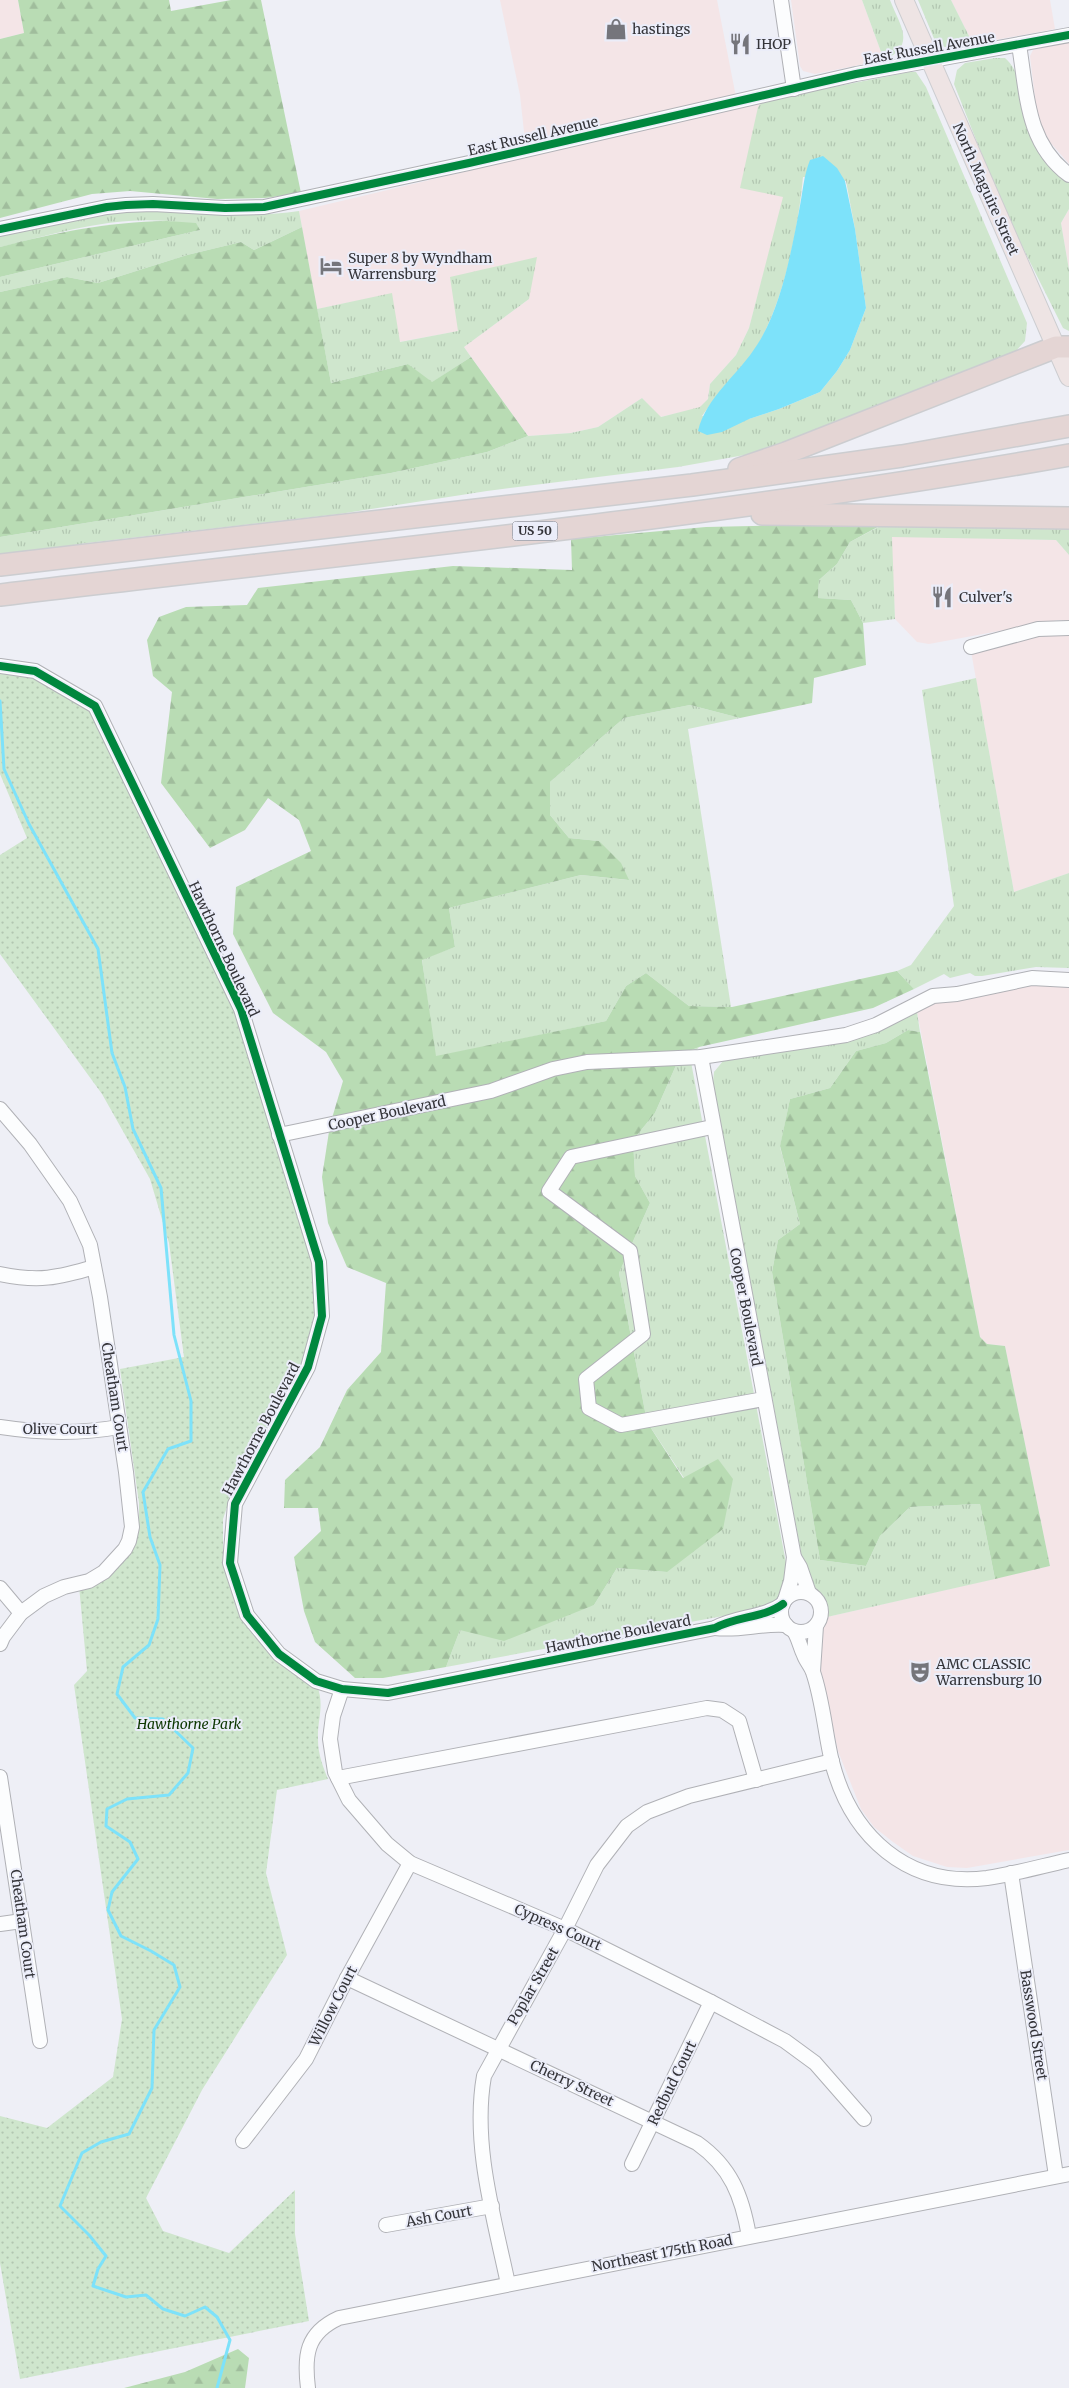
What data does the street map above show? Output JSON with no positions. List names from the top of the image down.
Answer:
{
  "streets": {
    "highway": ["US 50"],
    "main road": ["North Maguire Street"],
    "street": [
      "East Russell Avenue",
      "Hawthorne Boulevard",
      "Cooper Boulevard",
      "Cheatham Court",
      "Olive Court",
      "Cypress Court",
      "Poplar Street",
      "Willow Court",
      "Basswood Street",
      "Cherry Street",
      "Redbud Court",
      "Ash Court",
      "Northeast 175th Road"
    ]
  },
  "crossings": [
    ["East Russell Avenue", "North Maguire Street"],
    ["Hawthorne Boulevard", "Cooper Boulevard"],
    ["Hawthorne Boulevard", "Cypress Court"],
    ["Cheatham Court", "Olive Court"],
    ["Cypress Court", "Poplar Street"],
    ["Cypress Court", "Willow Court"],
    ["Cypress Court", "Redbud Court"],
    ["Poplar Street", "Cherry Street"],
    ["Poplar Street", "Ash Court"],
    ["Poplar Street", "Northeast 175th Road"],
    ["Willow Court", "Cherry Street"],
    ["Basswood Street", "Northeast 175th Road"],
    ["Cherry Street", "Redbud Court"],
    ["Cherry Street", "Northeast 175th Road"]
  ],
  "parks": ["Hawthorne Park"],
  "places": {
    "shop": ["hastings"],
    "restaurant": ["IHOP", "Culver's"],
    "hotel": ["Super 8 by Wyndham Warrensburg"],
    "theatre": ["AMC CLASSIC Warrensburg 10"]
  }
}
